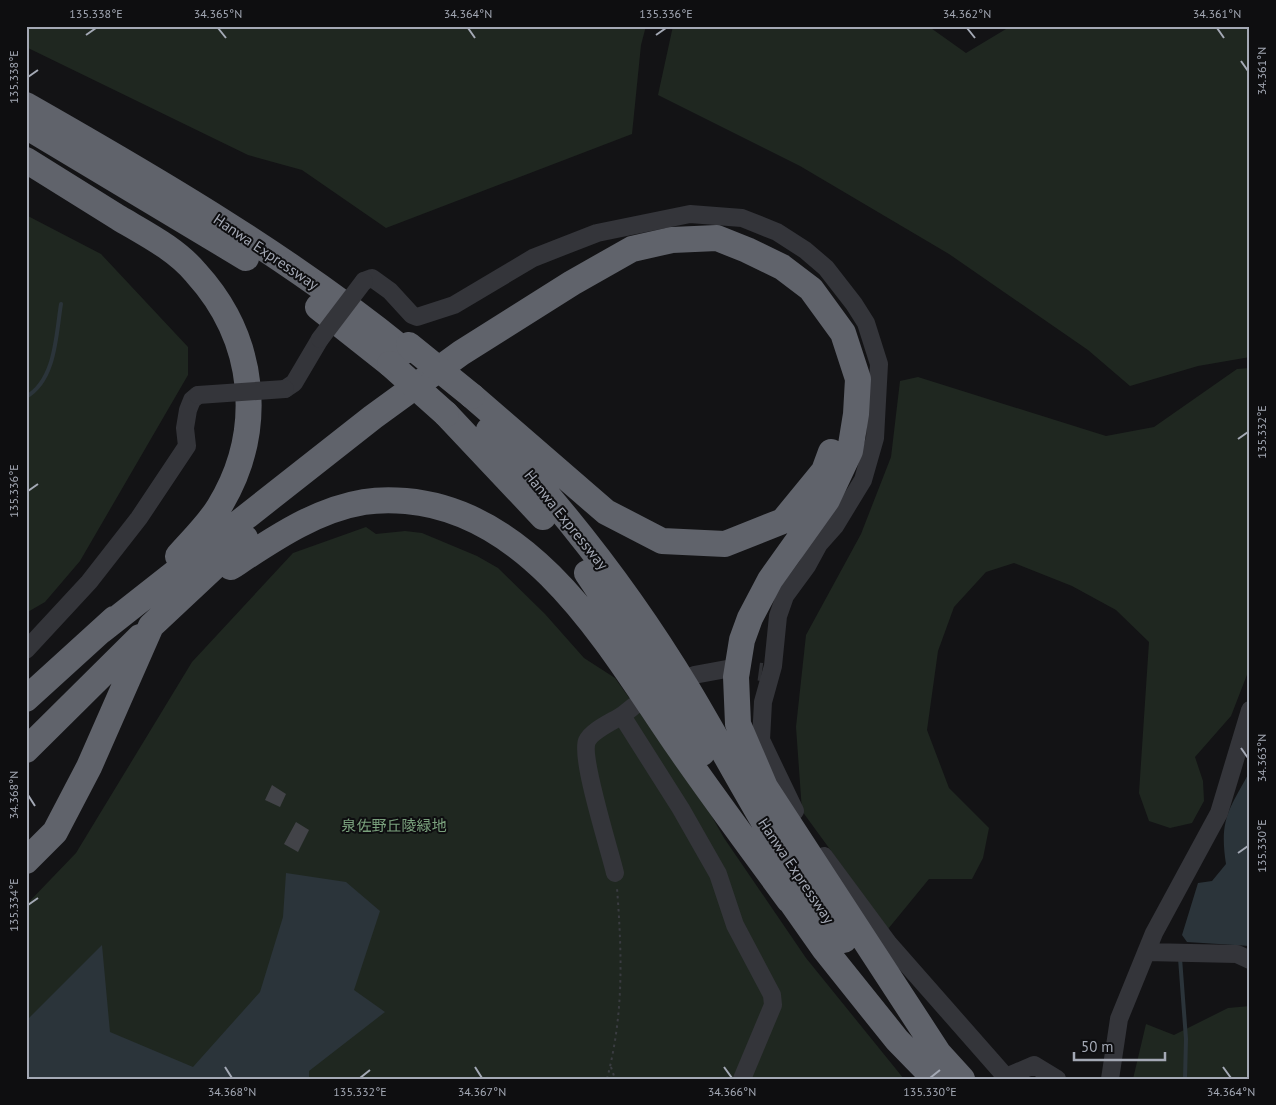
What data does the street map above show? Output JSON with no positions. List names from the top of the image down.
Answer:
{
  "streets": {
    "highway": ["Hanwa Expressway"]
  },
  "parks": ["泉佐野丘陵緑地"],
  "scale_bar": "50 m",
  "coordinates": [
    "135.338°E",
    "34.365°N",
    "34.364°N",
    "135.336°E",
    "34.362°N",
    "34.361°N",
    "135.332°E",
    "34.363°N",
    "34.368°N",
    "135.330°E",
    "135.334°E",
    "34.367°N",
    "34.366°N"
  ]
}
